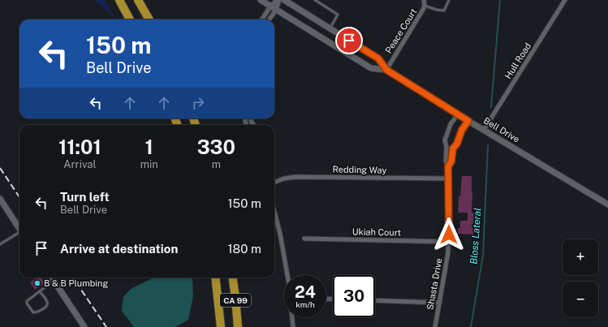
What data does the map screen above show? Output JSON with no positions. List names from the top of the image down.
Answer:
{
  "streets": {
    "highway": ["CA 99"],
    "street": [
      "Peace Court",
      "Hull Road",
      "Bell Drive",
      "Redding Way",
      "Ukiah Court",
      "Shasta Drive"
    ]
  },
  "crossings": [
    ["Peace Court", "Bell Drive"],
    ["Hull Road", "Bell Drive"],
    ["Bell Drive", "Shasta Drive"],
    ["Redding Way", "Shasta Drive"],
    ["Ukiah Court", "Shasta Drive"]
  ],
  "water": ["Bloss Lateral"],
  "places": ["B & B Plumbing"],
  "page": {
    "turn": ["150 m", "Bell Drive"],
    "eta": [
      "11:01",
      "Arrival",
      "1",
      "min",
      "330",
      "m"
    ],
    "list": [
      {
        "name": "Turn left",
        "note": "Bell Drive",
        "value": "150 m"
      },
      {
        "name": "Arrive at destination",
        "value": "180 m"
      }
    ],
    "map_buttons": ["+", "−"],
    "speed": "24 km/h",
    "limit": "30"
  }
}
